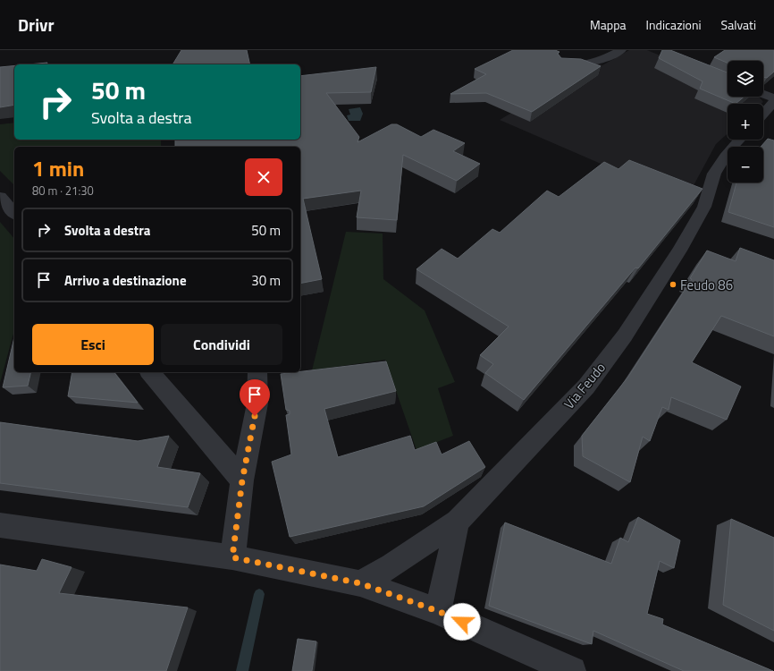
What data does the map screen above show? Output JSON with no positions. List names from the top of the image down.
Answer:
{
  "streets": {
    "street": ["Via Feudo"]
  },
  "places": ["Feudo 86"],
  "page": {
    "header": "Drivr",
    "nav": ["Mappa", "Indicazioni", "Salvati"],
    "map_buttons": ["+", "−"],
    "turn": ["50 m", "Svolta a destra"],
    "heading": ["1 min", "80 m · 21:30"],
    "list": [
      {
        "name": "Svolta a destra",
        "value": "50 m"
      },
      {
        "name": "Arrivo a destinazione",
        "value": "30 m"
      }
    ],
    "buttons": ["Esci", "Condividi"]
  }
}
